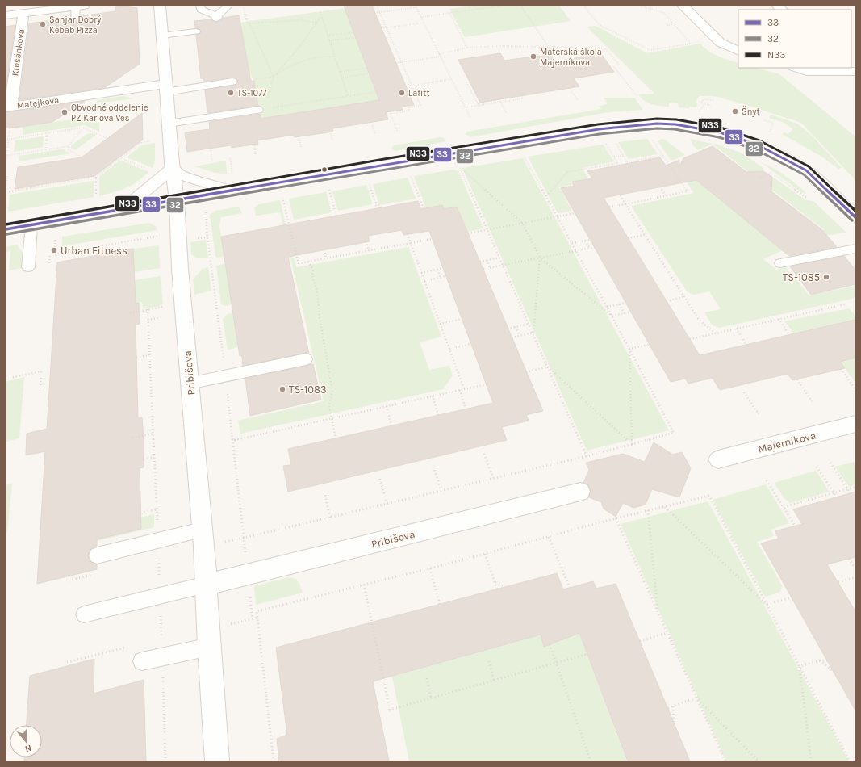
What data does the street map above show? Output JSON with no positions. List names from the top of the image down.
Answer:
{
  "streets": {
    "street": [
      "Kresánkova",
      "Matejkova",
      "Pribišova",
      "Majerníkova"
    ]
  },
  "crossings": [
    ["Kresánkova", "Matejkova"]
  ],
  "places": [
    "Sanjar Dobrý Kebab Pizza",
    "Materská škola Majerníkova",
    "TS-1077",
    "Lafitt",
    "Šnyt",
    "Obvodné oddelenie PZ Karlova Ves",
    "Urban Fitness",
    "TS-1085",
    "TS-1083"
  ],
  "lines": ["transit line N33", "transit line 33", "transit line 32"],
  "legend": ["33", "32", "N33"],
  "north": "bottom"
}
